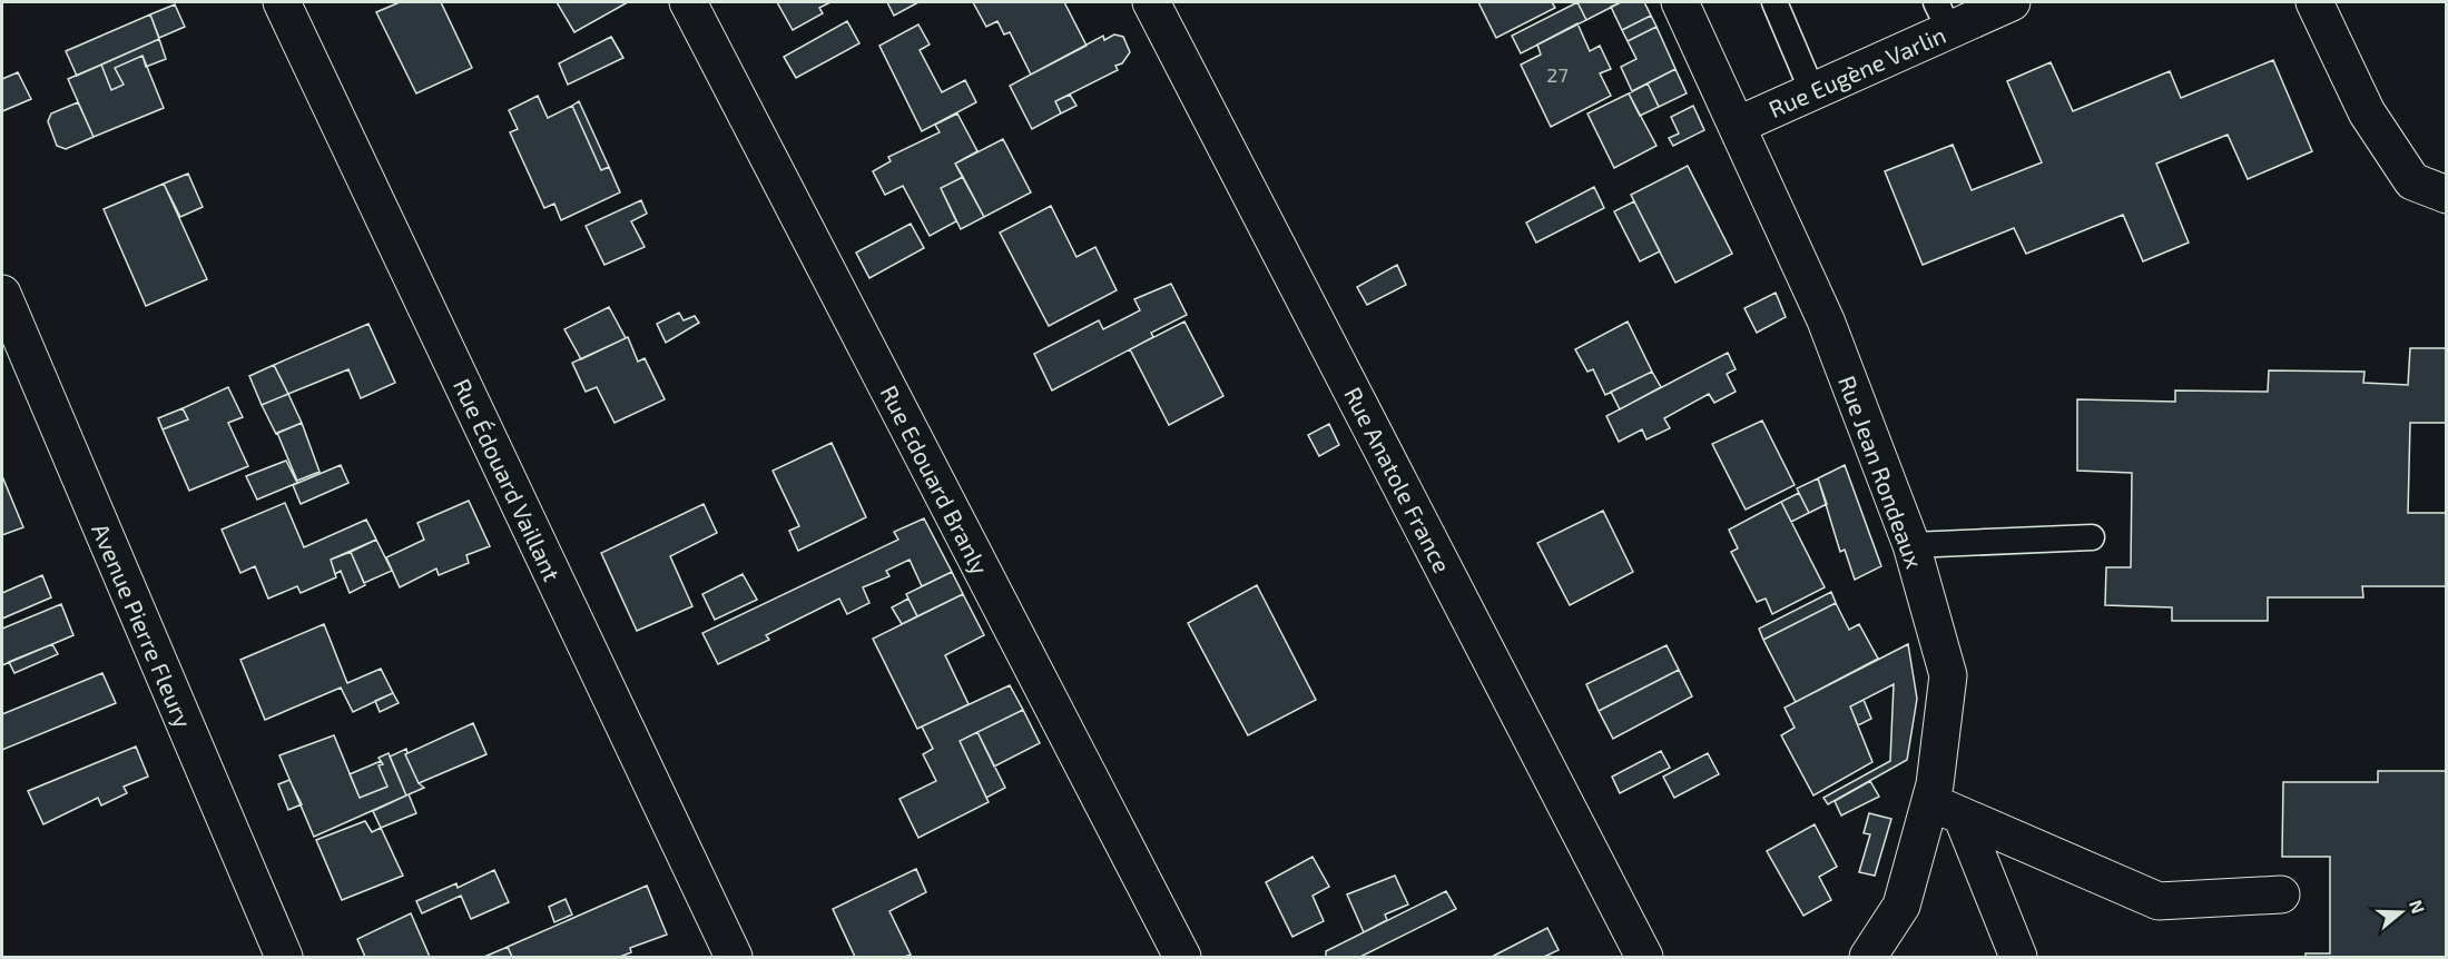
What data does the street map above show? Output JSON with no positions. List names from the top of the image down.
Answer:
{
  "streets": {
    "street": [
      "Rue Eugène Varlin",
      "Rue Jean Rondeaux",
      "Rue Édouard Vaillant",
      "Rue Edouard Branly",
      "Rue Anatole France",
      "Avenue Pierre Fleury"
    ]
  },
  "crossings": [
    ["Rue Eugène Varlin", "Rue Jean Rondeaux"]
  ],
  "house_numbers": ["27"],
  "north": "right"
}
